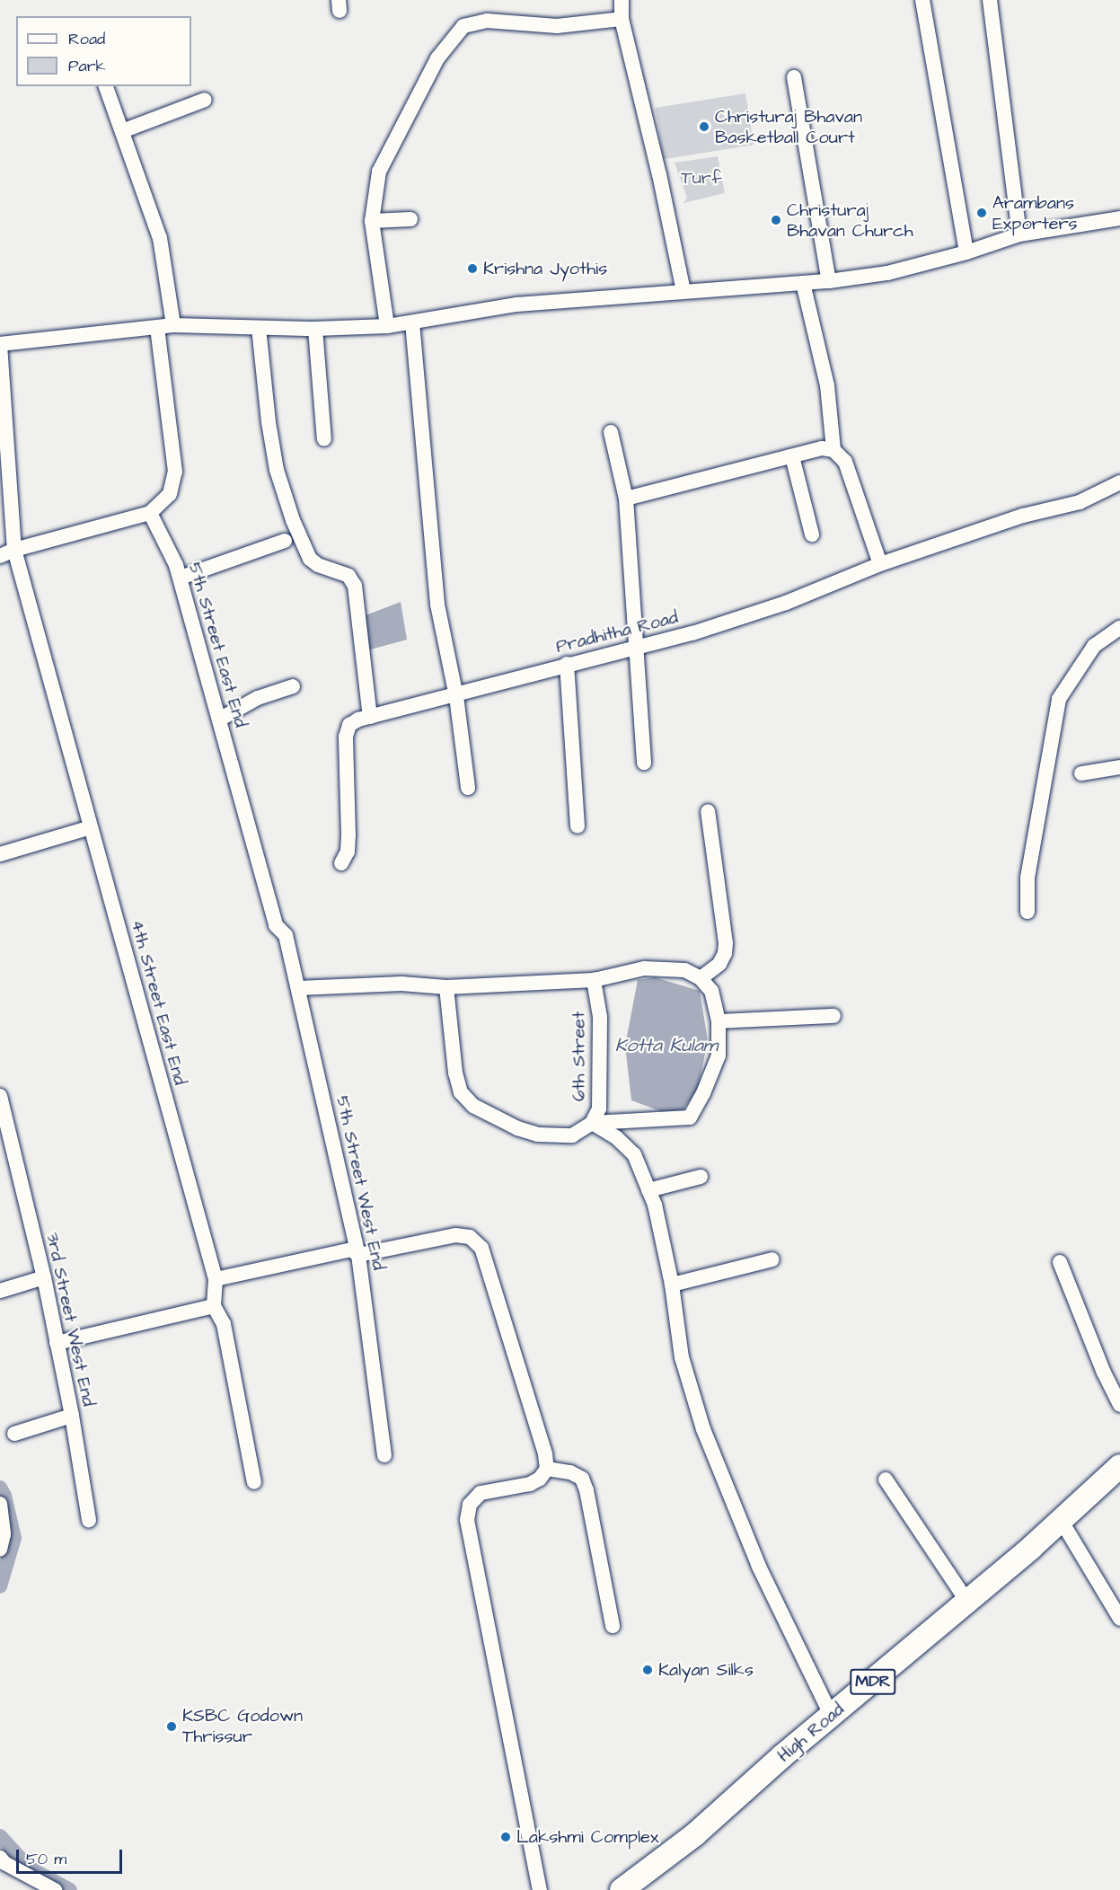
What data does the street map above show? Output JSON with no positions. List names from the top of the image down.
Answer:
{
  "streets": {
    "main road": ["MDR", "High Road"],
    "street": [
      "Pradhitha Road",
      "5th Street East End",
      "4th Street East End",
      "6th Street",
      "5th Street West End",
      "3rd Street West End"
    ]
  },
  "crossings": [
    ["5th Street East End", "5th Street West End"]
  ],
  "water": ["Kotta Kulam"],
  "parks": ["Turf"],
  "places": [
    "Christuraj Bhavan Basketball Court",
    "Arambans Exporters",
    "Christuraj Bhavan Church",
    "Krishna Jyothis",
    "Kalyan Silks",
    "KSBC Godown Thrissur",
    "Lakshmi Complex"
  ],
  "legend": ["Road", "Park"],
  "scale_bar": "50 m"
}
